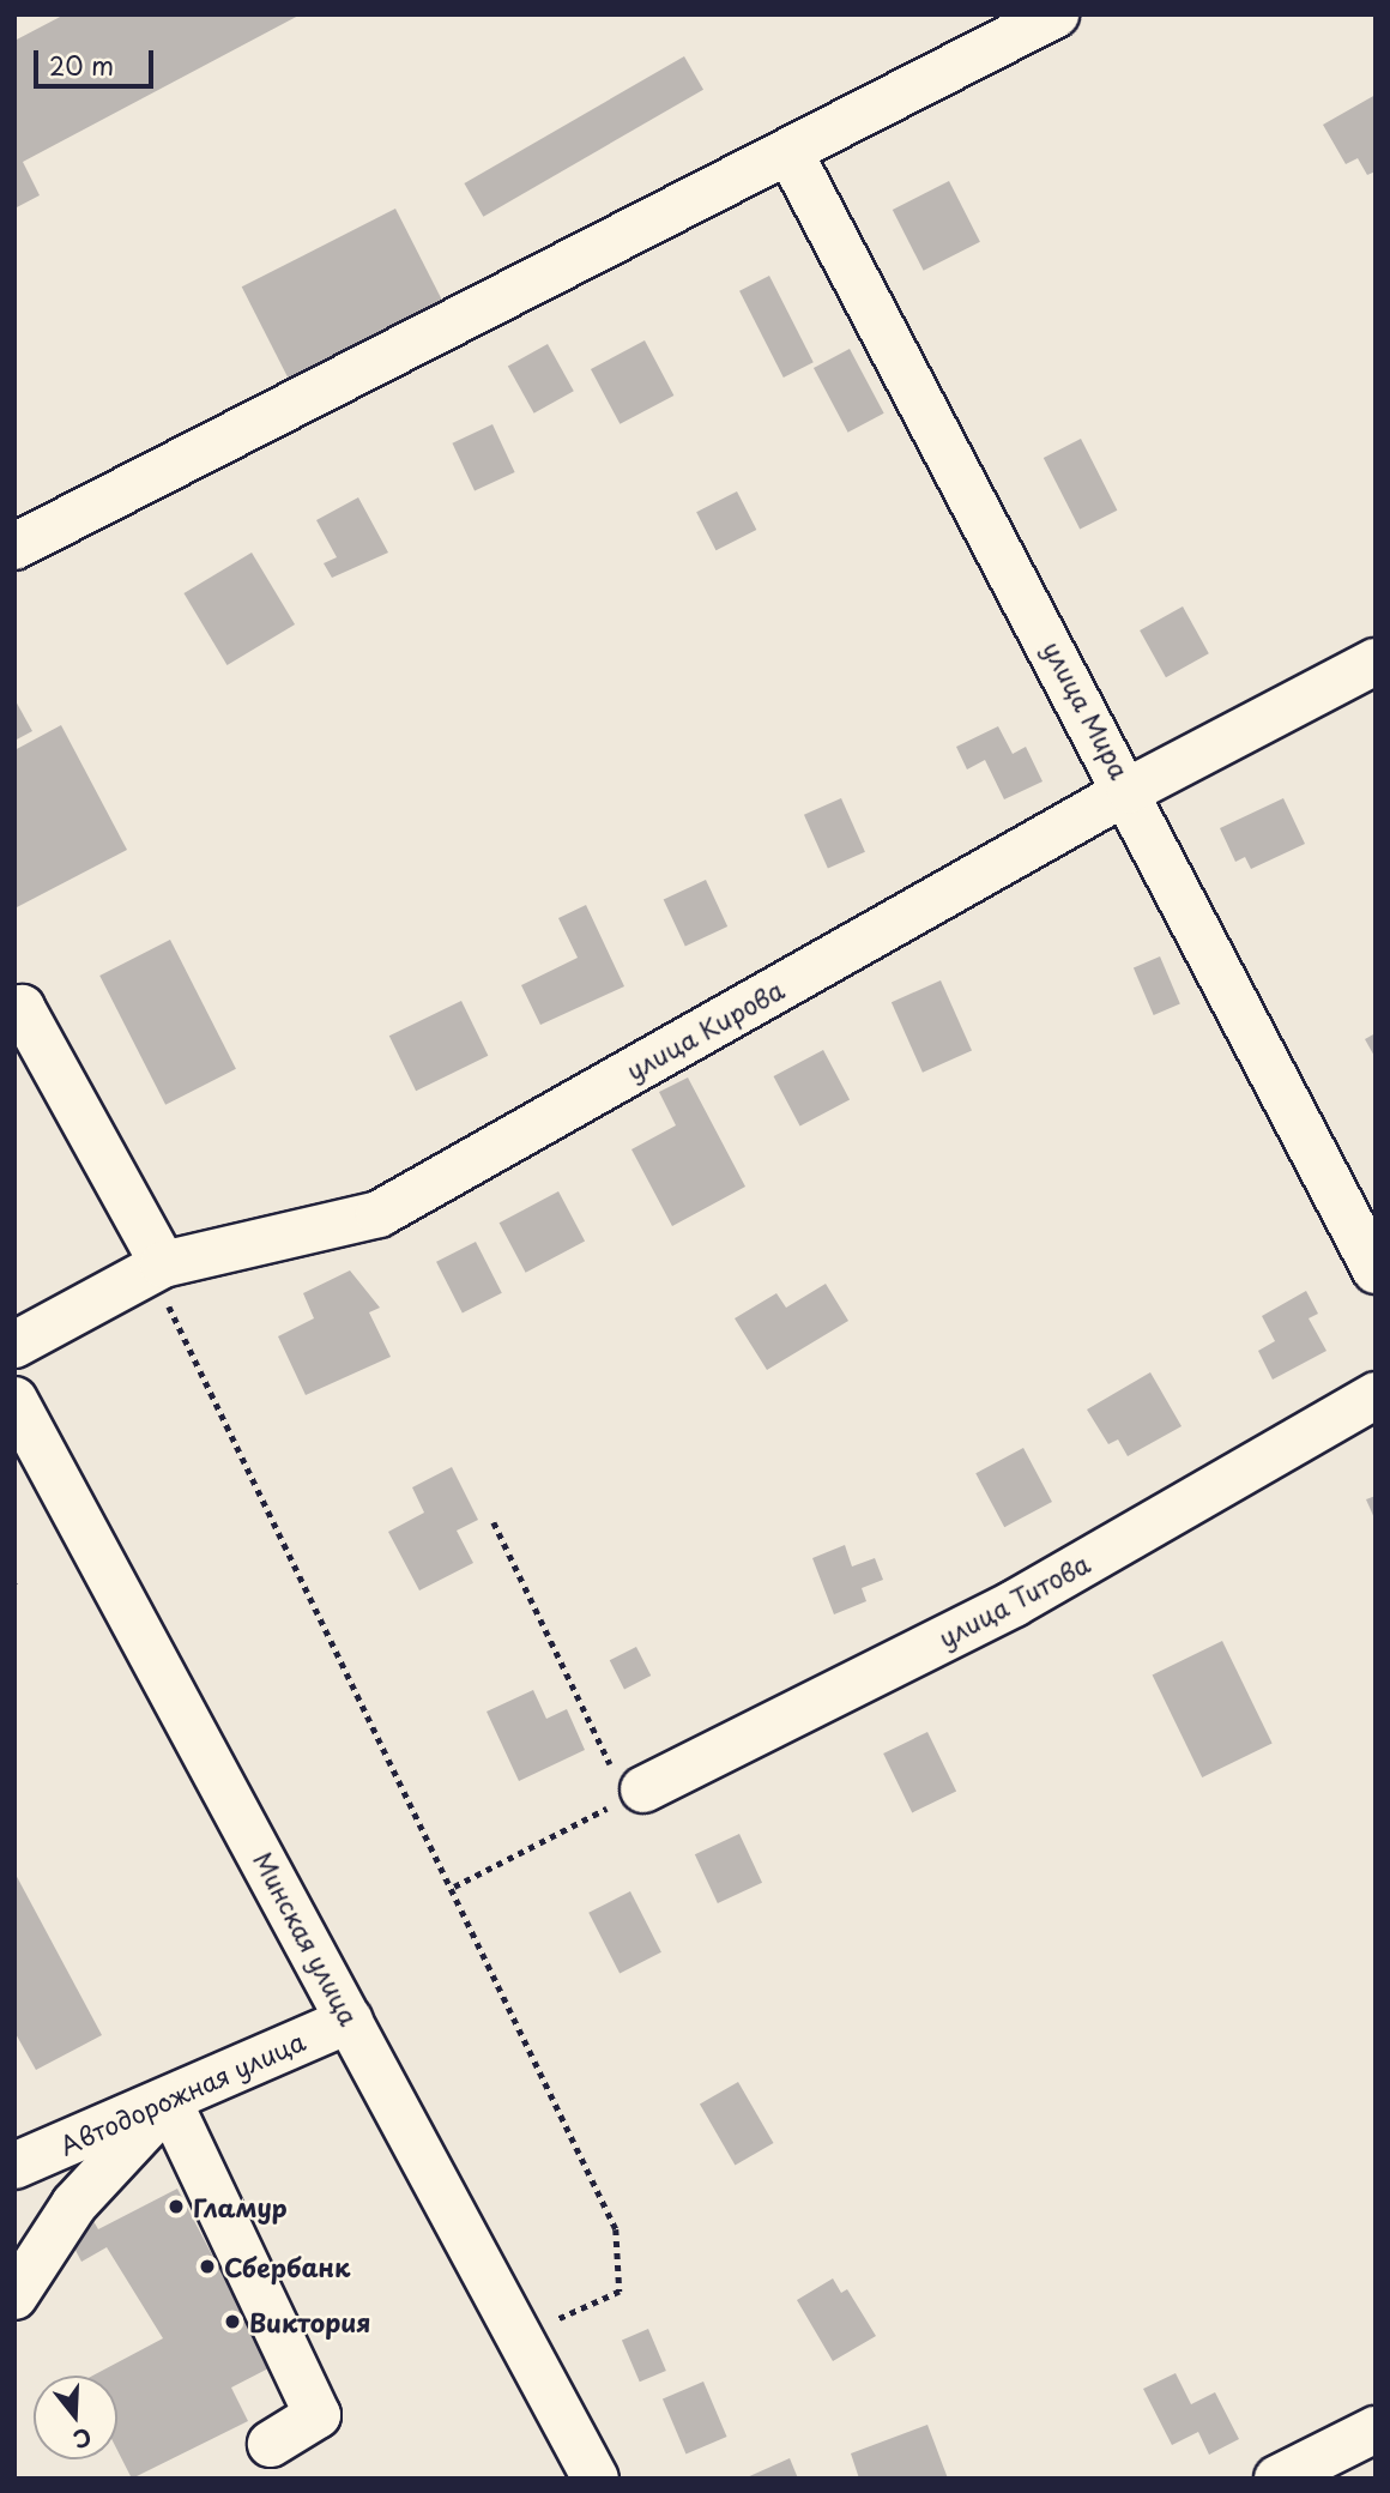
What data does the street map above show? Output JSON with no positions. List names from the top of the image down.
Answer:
{
  "streets": {
    "street": [
      "улица Мира",
      "улица Кирова",
      "улица Титова",
      "Минская улица",
      "Автодорожная улица"
    ]
  },
  "crossings": [
    ["улица Мира", "улица Кирова"],
    ["Минская улица", "Автодорожная улица"]
  ],
  "places": ["Гламур", "Сбербанк", "Виктория"],
  "scale_bar": "20 m",
  "north": "bottom"
}
